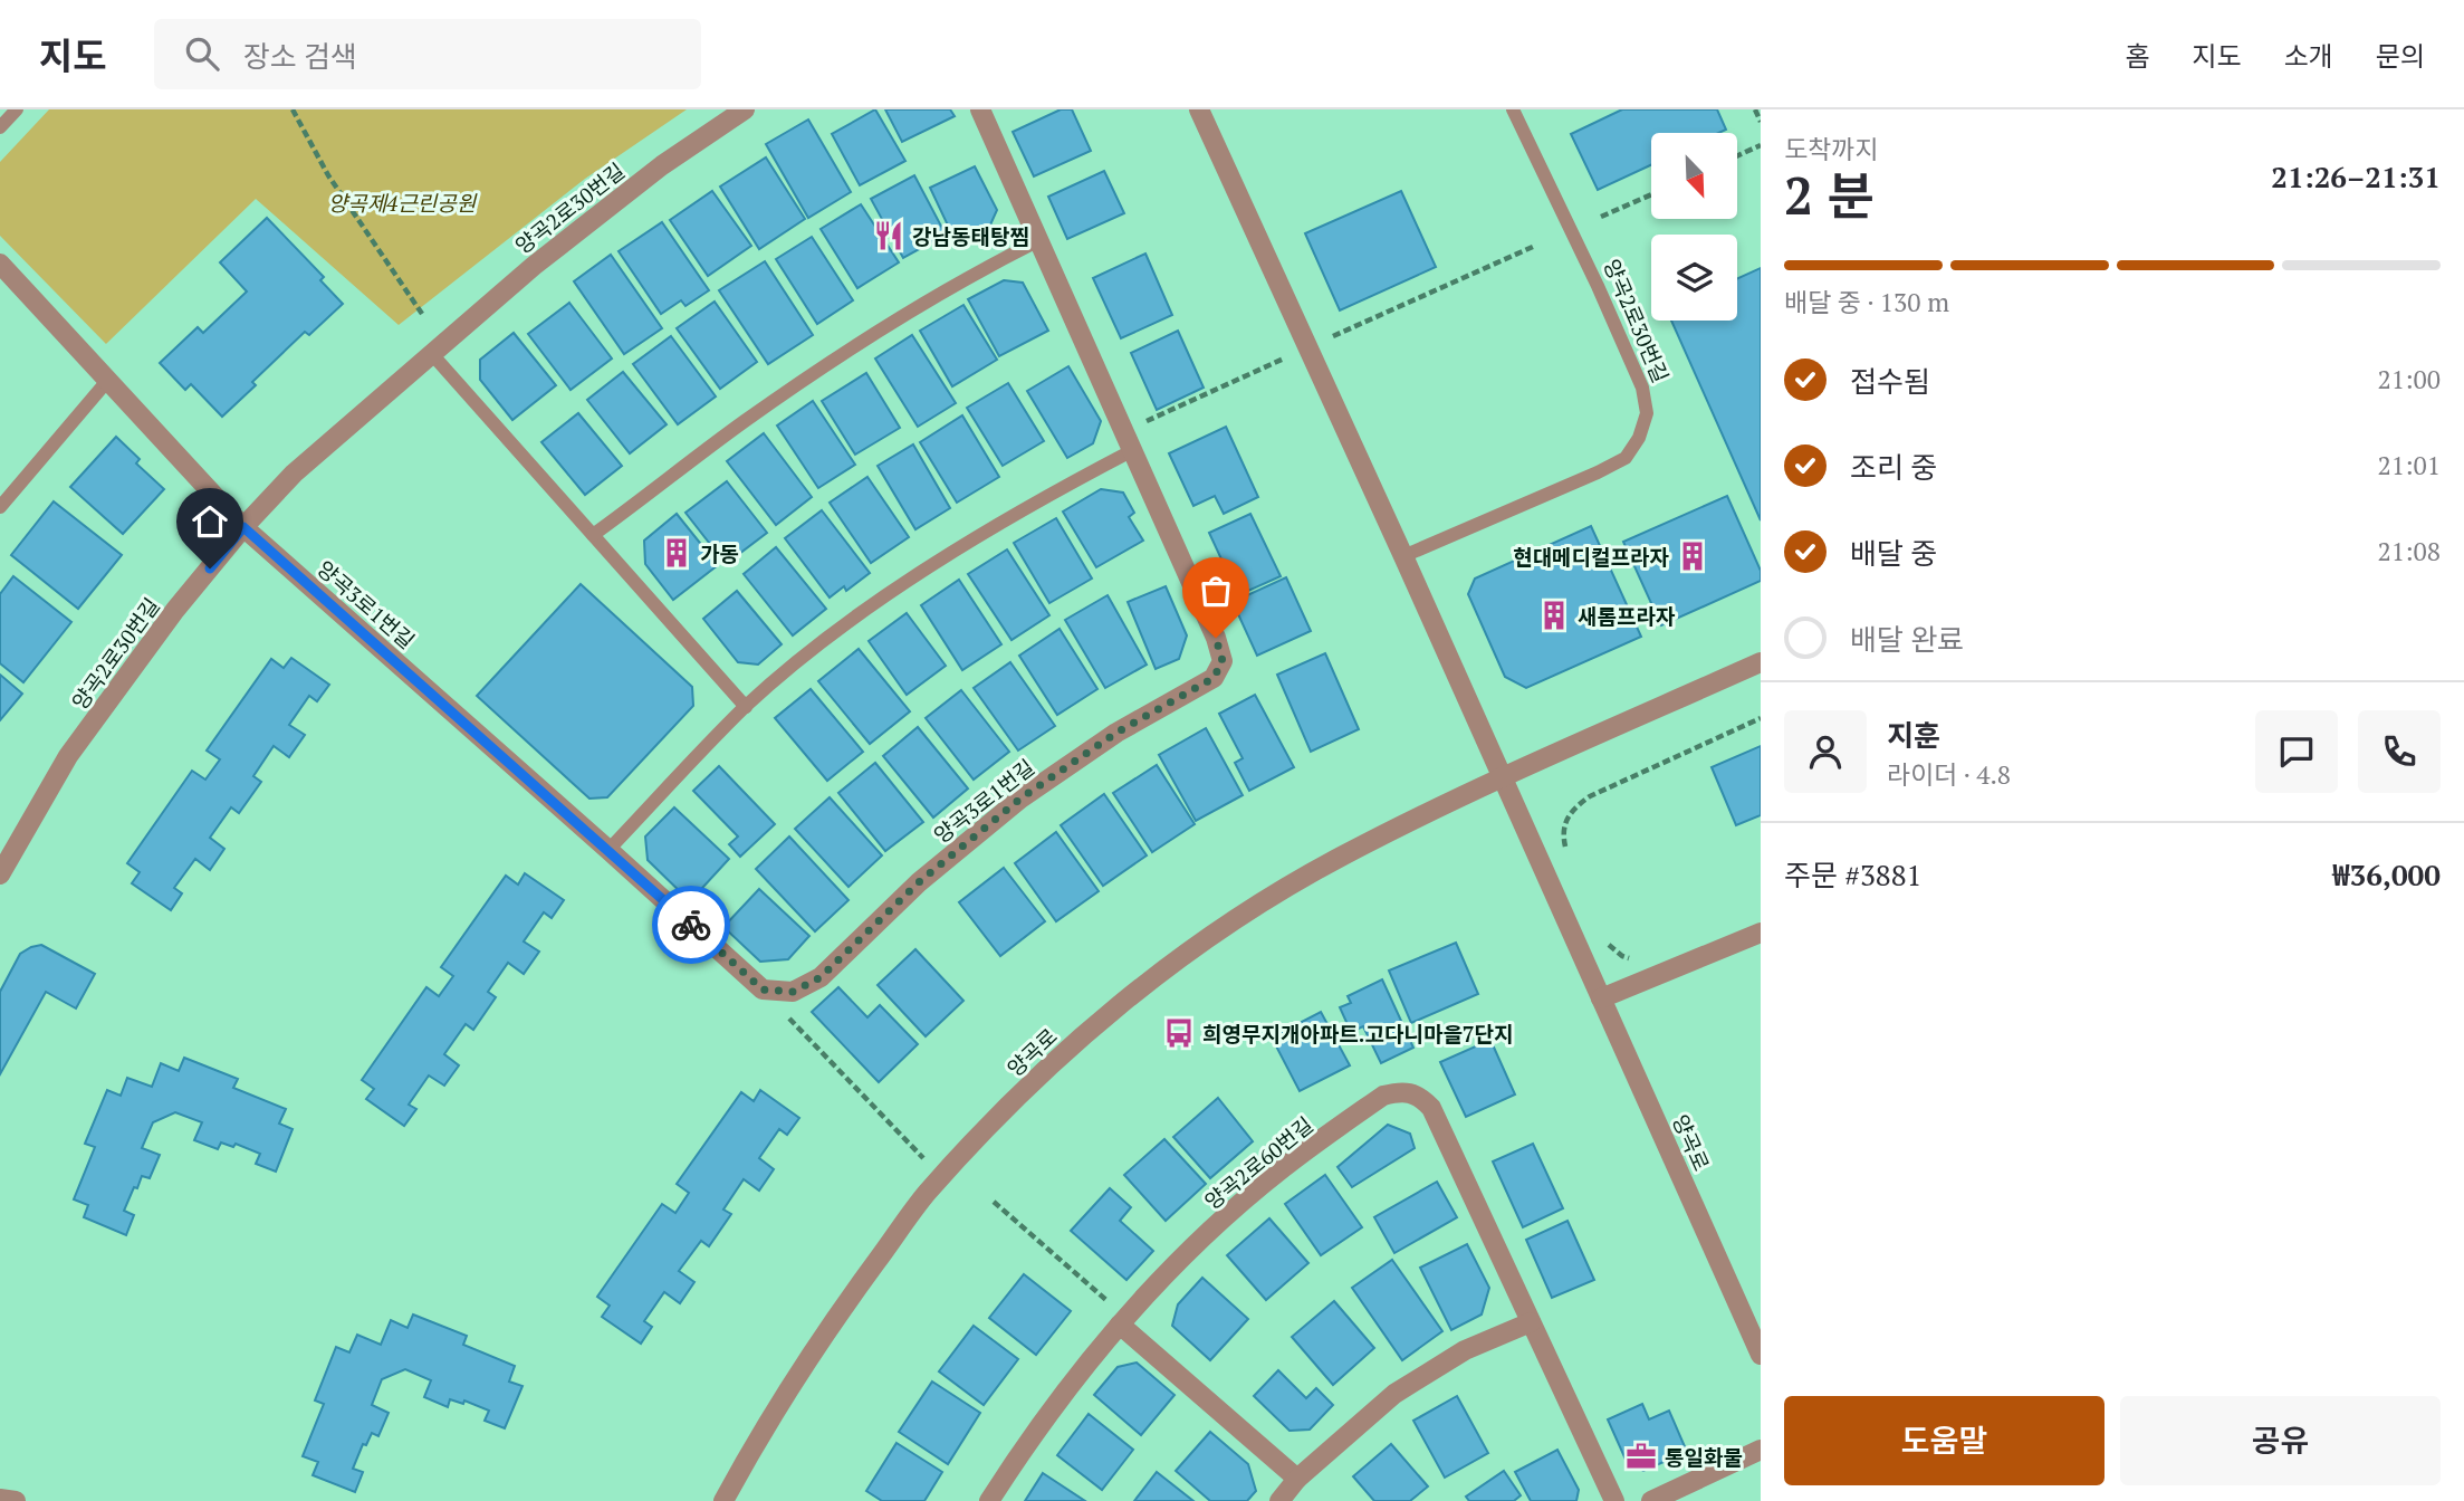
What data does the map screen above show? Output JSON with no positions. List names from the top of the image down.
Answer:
{
  "streets": {
    "street": [
      "양곡2로30번길",
      "양곡3로1번길",
      "양곡로",
      "양곡2로60번길"
    ]
  },
  "crossings": [
    ["양곡2로30번길", "양곡3로1번길"]
  ],
  "parks": ["양곡제4근린공원"],
  "places": {
    "restaurant": ["강남동태탕찜"],
    "building": ["가동", "현대메디컬프라자", "새롬프라자"],
    "bus stop": ["희영무지개아파트.고다니마을7단지"],
    "office": ["통일화물"]
  },
  "north": "bottom right",
  "page": {
    "header": "지도",
    "search": "장소 검색",
    "nav": [
      "홈",
      "지도",
      "소개",
      "문의"
    ],
    "heading": ["2 분", "도착까지", "21:26–21:31"],
    "panel": [
      "지훈",
      "라이더 · 4.8",
      "주문 #3881",
      "₩36,000"
    ],
    "bar": "배달 중 · 130 m",
    "list": [
      ["접수됨", "21:00"],
      ["조리 중", "21:01"],
      ["배달 중", "21:08"],
      "배달 완료"
    ],
    "buttons": ["도움말", "공유"]
  }
}
